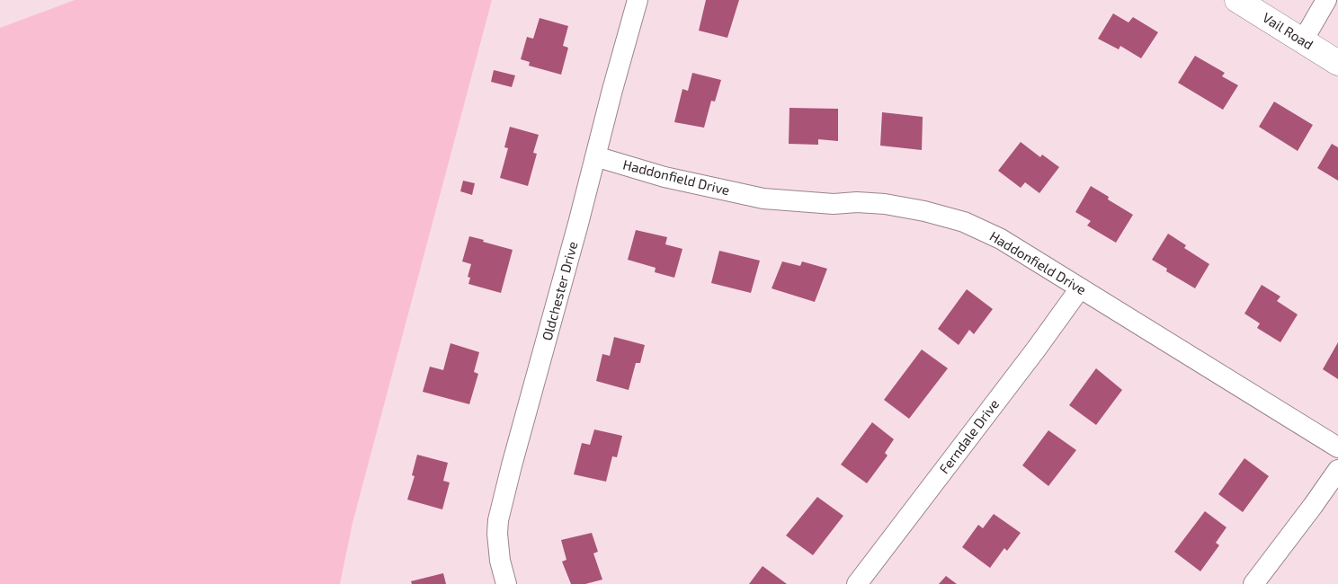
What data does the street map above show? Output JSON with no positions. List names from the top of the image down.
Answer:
{
  "streets": {
    "street": [
      "Vail Road",
      "Haddonfield Drive",
      "Oldchester Drive",
      "Ferndale Drive"
    ]
  },
  "crossings": [
    ["Haddonfield Drive", "Oldchester Drive"],
    ["Haddonfield Drive", "Ferndale Drive"]
  ]
}
